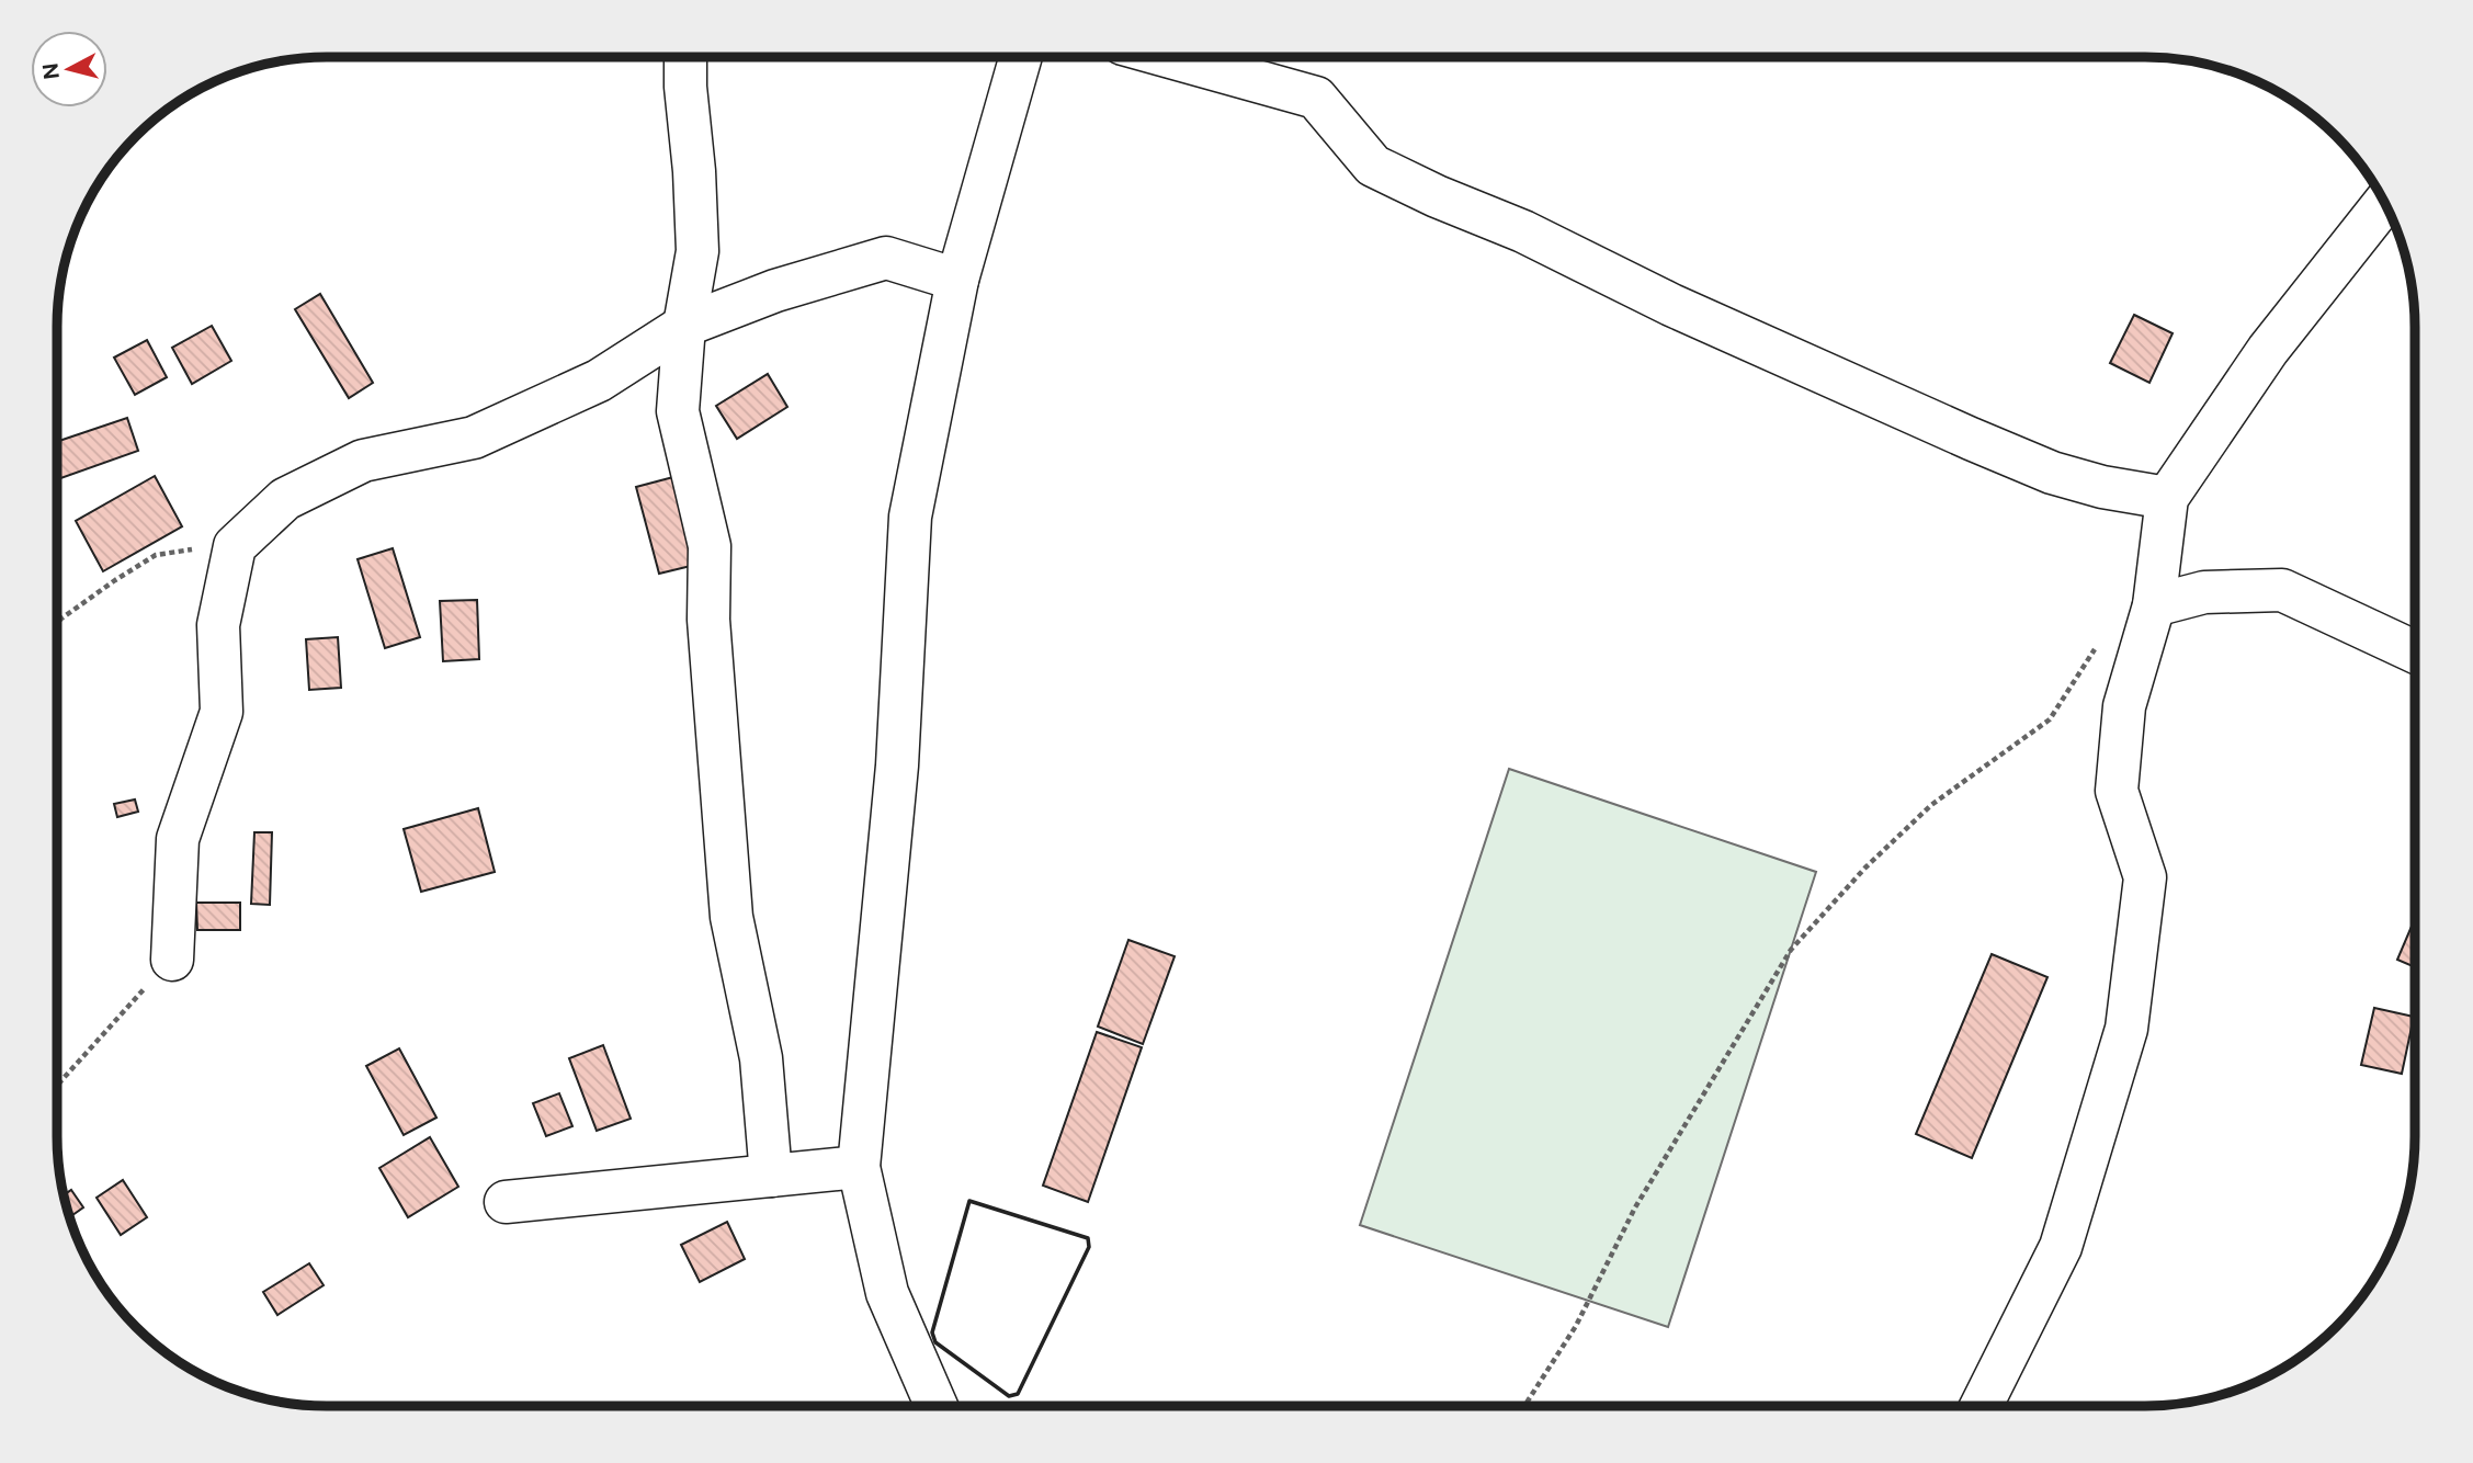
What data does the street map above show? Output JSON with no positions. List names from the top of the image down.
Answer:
{
  "north": "left"
}
